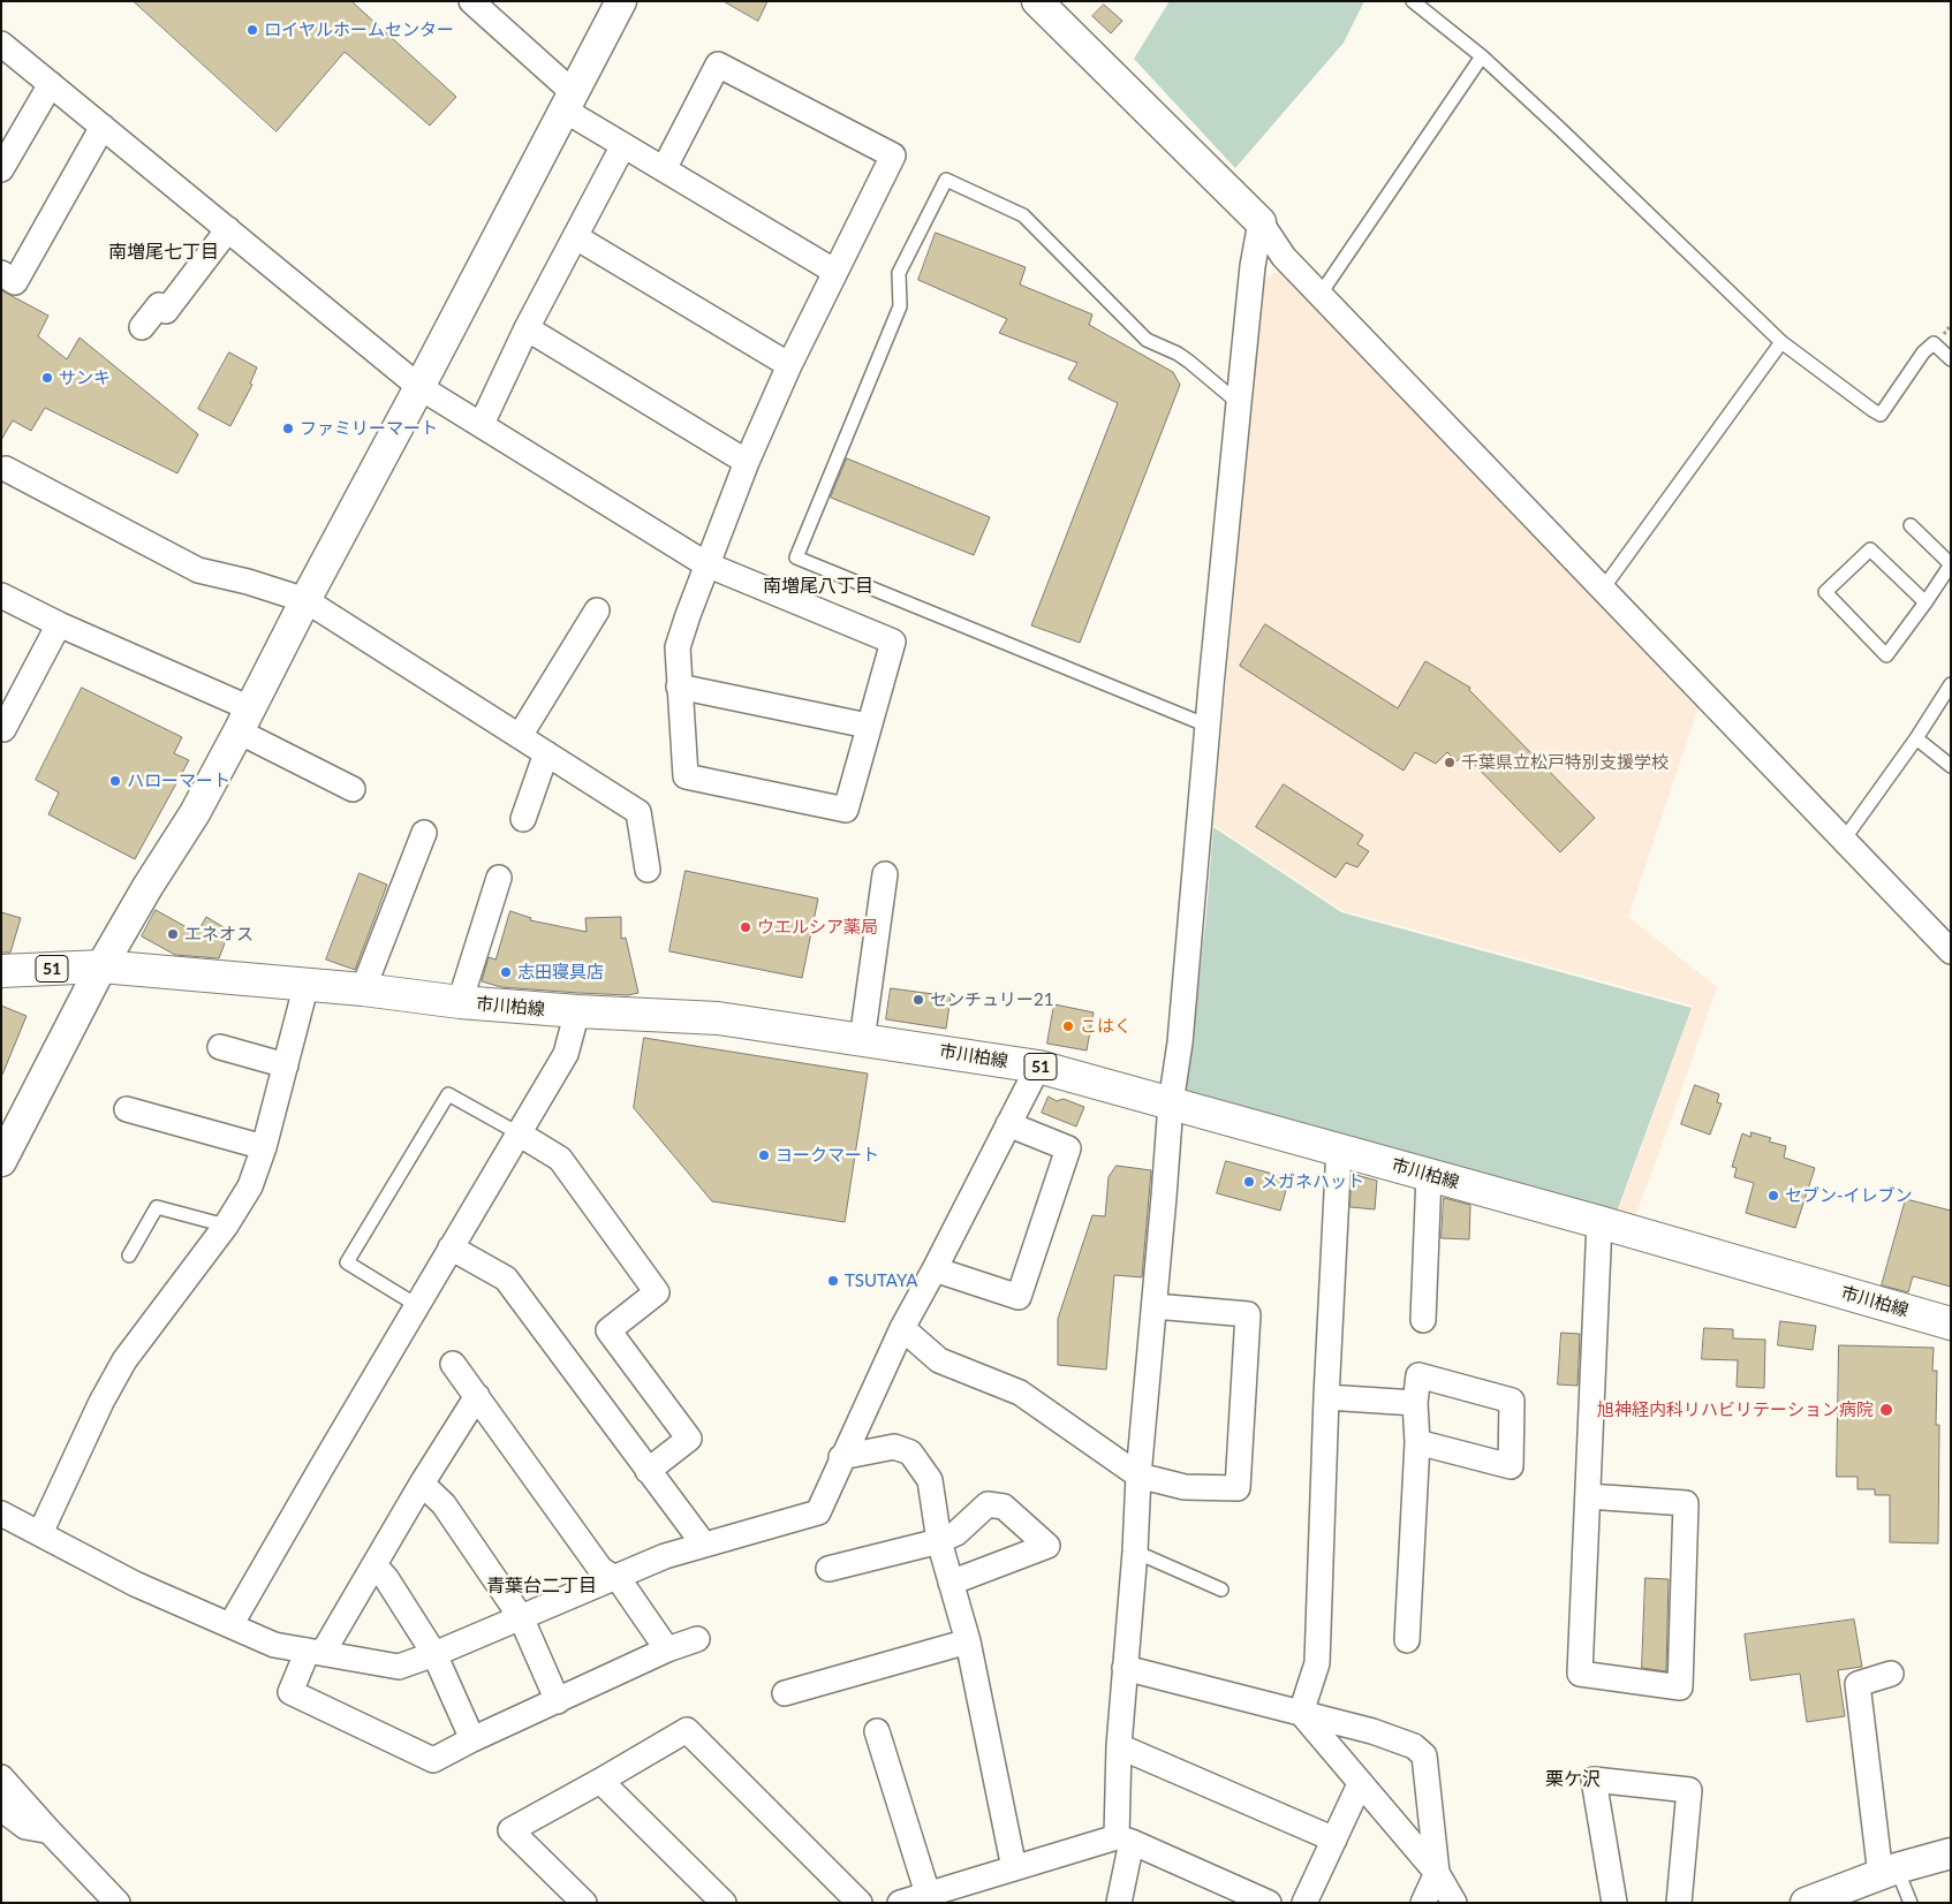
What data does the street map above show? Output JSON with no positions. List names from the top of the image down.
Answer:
{
  "streets": {
    "main road": ["51", "市川柏線"]
  },
  "districts": [
    "南増尾七丁目",
    "南増尾八丁目",
    "青葉台二丁目",
    "栗ケ沢"
  ],
  "places": [
    "ロイヤルホームセンター",
    "サンキ",
    "ファミリーマート",
    "千葉県立松戸特別支援学校",
    "ハローマート",
    "ウエルシア薬局",
    "エネオス",
    "志田寝具店",
    "センチュリー21",
    "こはく",
    "ヨークマート",
    "メガネハット",
    "セブン-イレブン",
    "TSUTAYA",
    "旭神経内科リハビリテーション病院"
  ]
}
